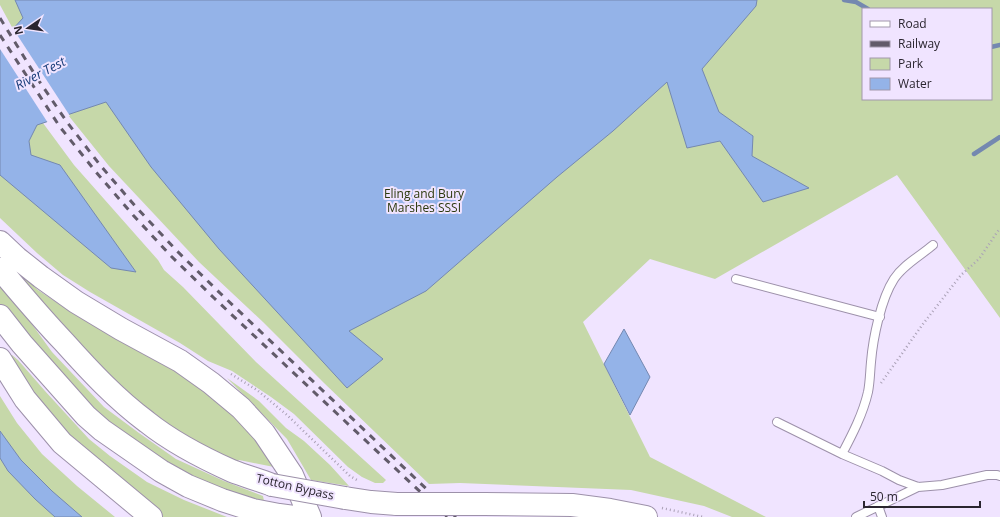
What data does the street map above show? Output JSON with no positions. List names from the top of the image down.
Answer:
{
  "streets": {
    "main road": ["Totton Bypass"]
  },
  "water": ["River Test"],
  "parks": ["Eling and Bury Marshes SSSI"],
  "legend": [
    "Road",
    "Railway",
    "Park",
    "Water"
  ],
  "scale_bar": "50 m",
  "north": "left"
}
